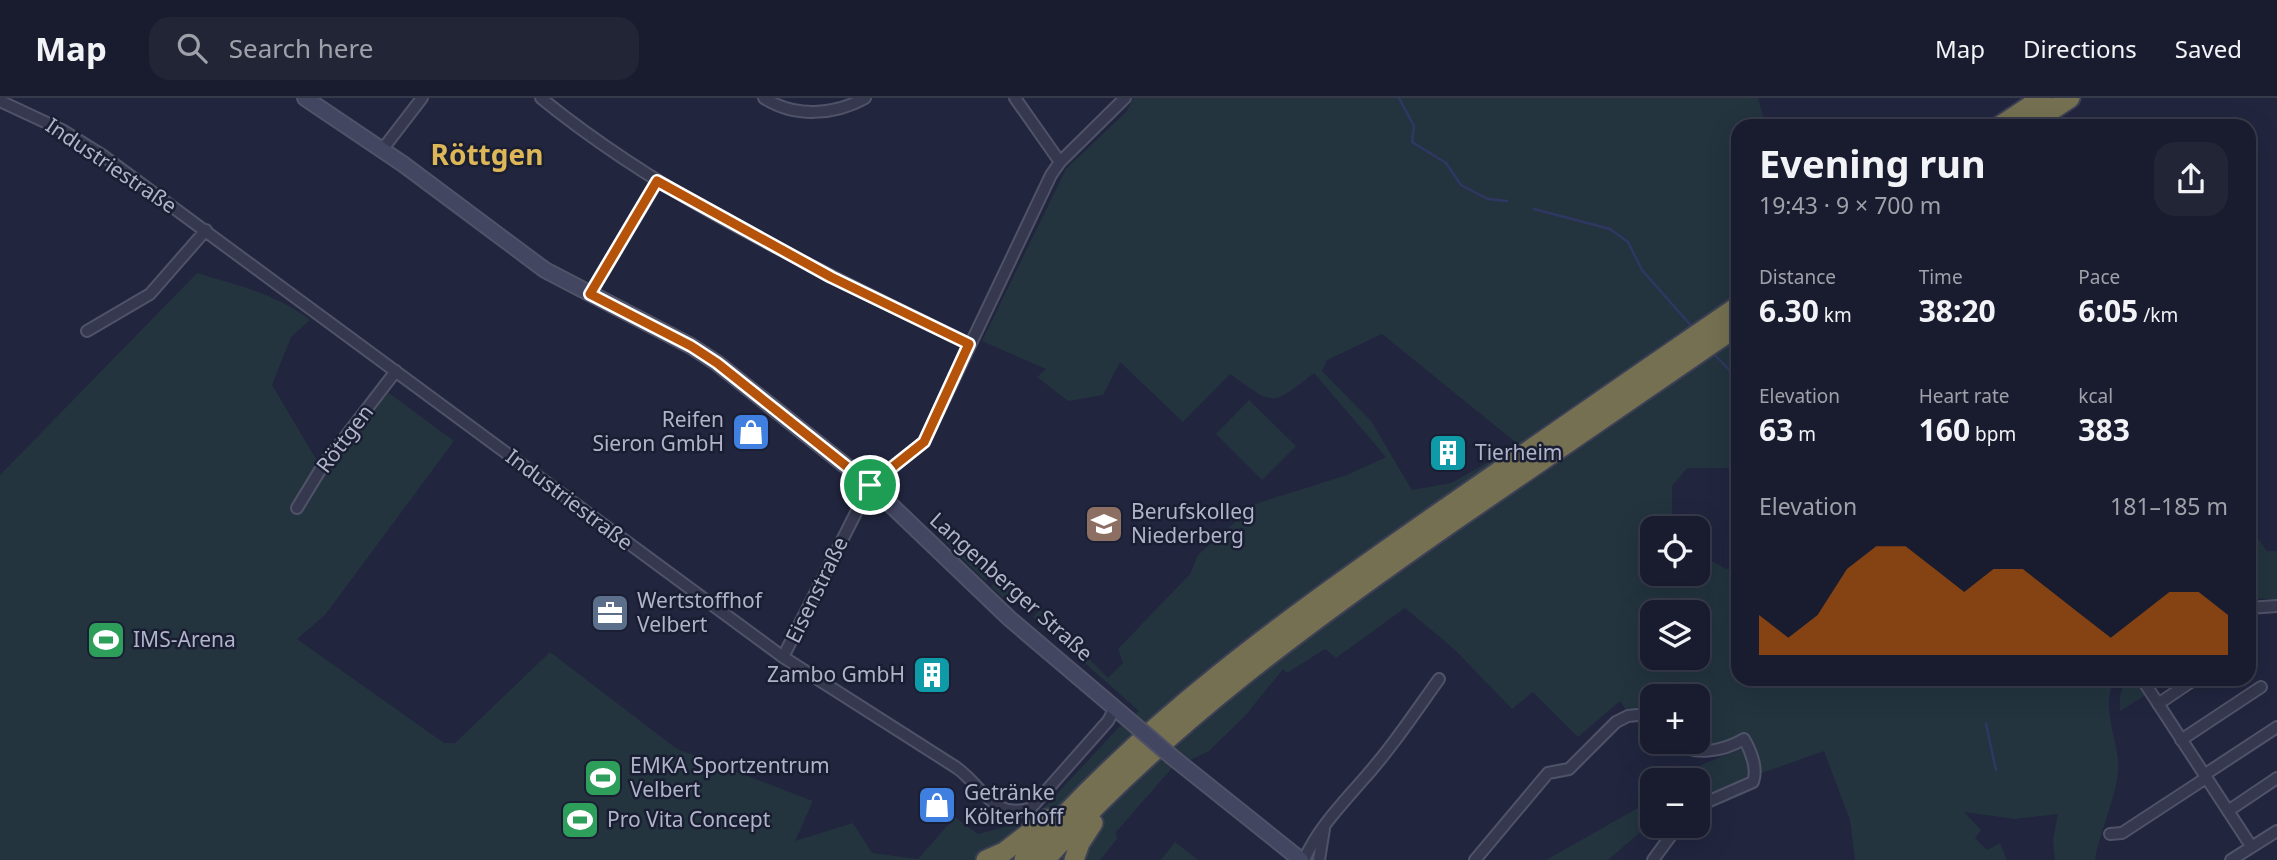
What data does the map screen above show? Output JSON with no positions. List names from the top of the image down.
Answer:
{
  "streets": {
    "main road": ["Langenberger Straße"],
    "street": ["Industriestraße", "Röttgen", "Eisenstraße"]
  },
  "crossings": [
    ["Industriestraße", "Röttgen"],
    ["Industriestraße", "Langenberger Straße"],
    ["Industriestraße", "Eisenstraße"],
    ["Langenberger Straße", "Eisenstraße"]
  ],
  "districts": ["Röttgen"],
  "places": {
    "shop": ["Reifen Sieron GmbH", "Getränke Költerhoff"],
    "building": ["Tierheim", "Zambo GmbH"],
    "school or university": ["Berufskolleg Niederberg"],
    "office": ["Wertstoffhof Velbert"],
    "sports": ["IMS-Arena", "EMKA Sportzentrum Velbert", "Pro Vita Concept"]
  },
  "page": {
    "header": "Map",
    "search": "Search here",
    "nav": ["Map", "Directions", "Saved"],
    "heading": ["Evening run", "19:43 · 9 × 700 m"],
    "stats": [
      ["Distance", "6.30 km"],
      ["Time", "38:20"],
      ["Pace", "6:05 /km"],
      ["Elevation", "63 m"],
      ["Heart rate", "160 bpm"],
      ["kcal", "383"]
    ],
    "chart": ["Elevation", "181–185 m"],
    "map_buttons": ["+", "−"]
  }
}
